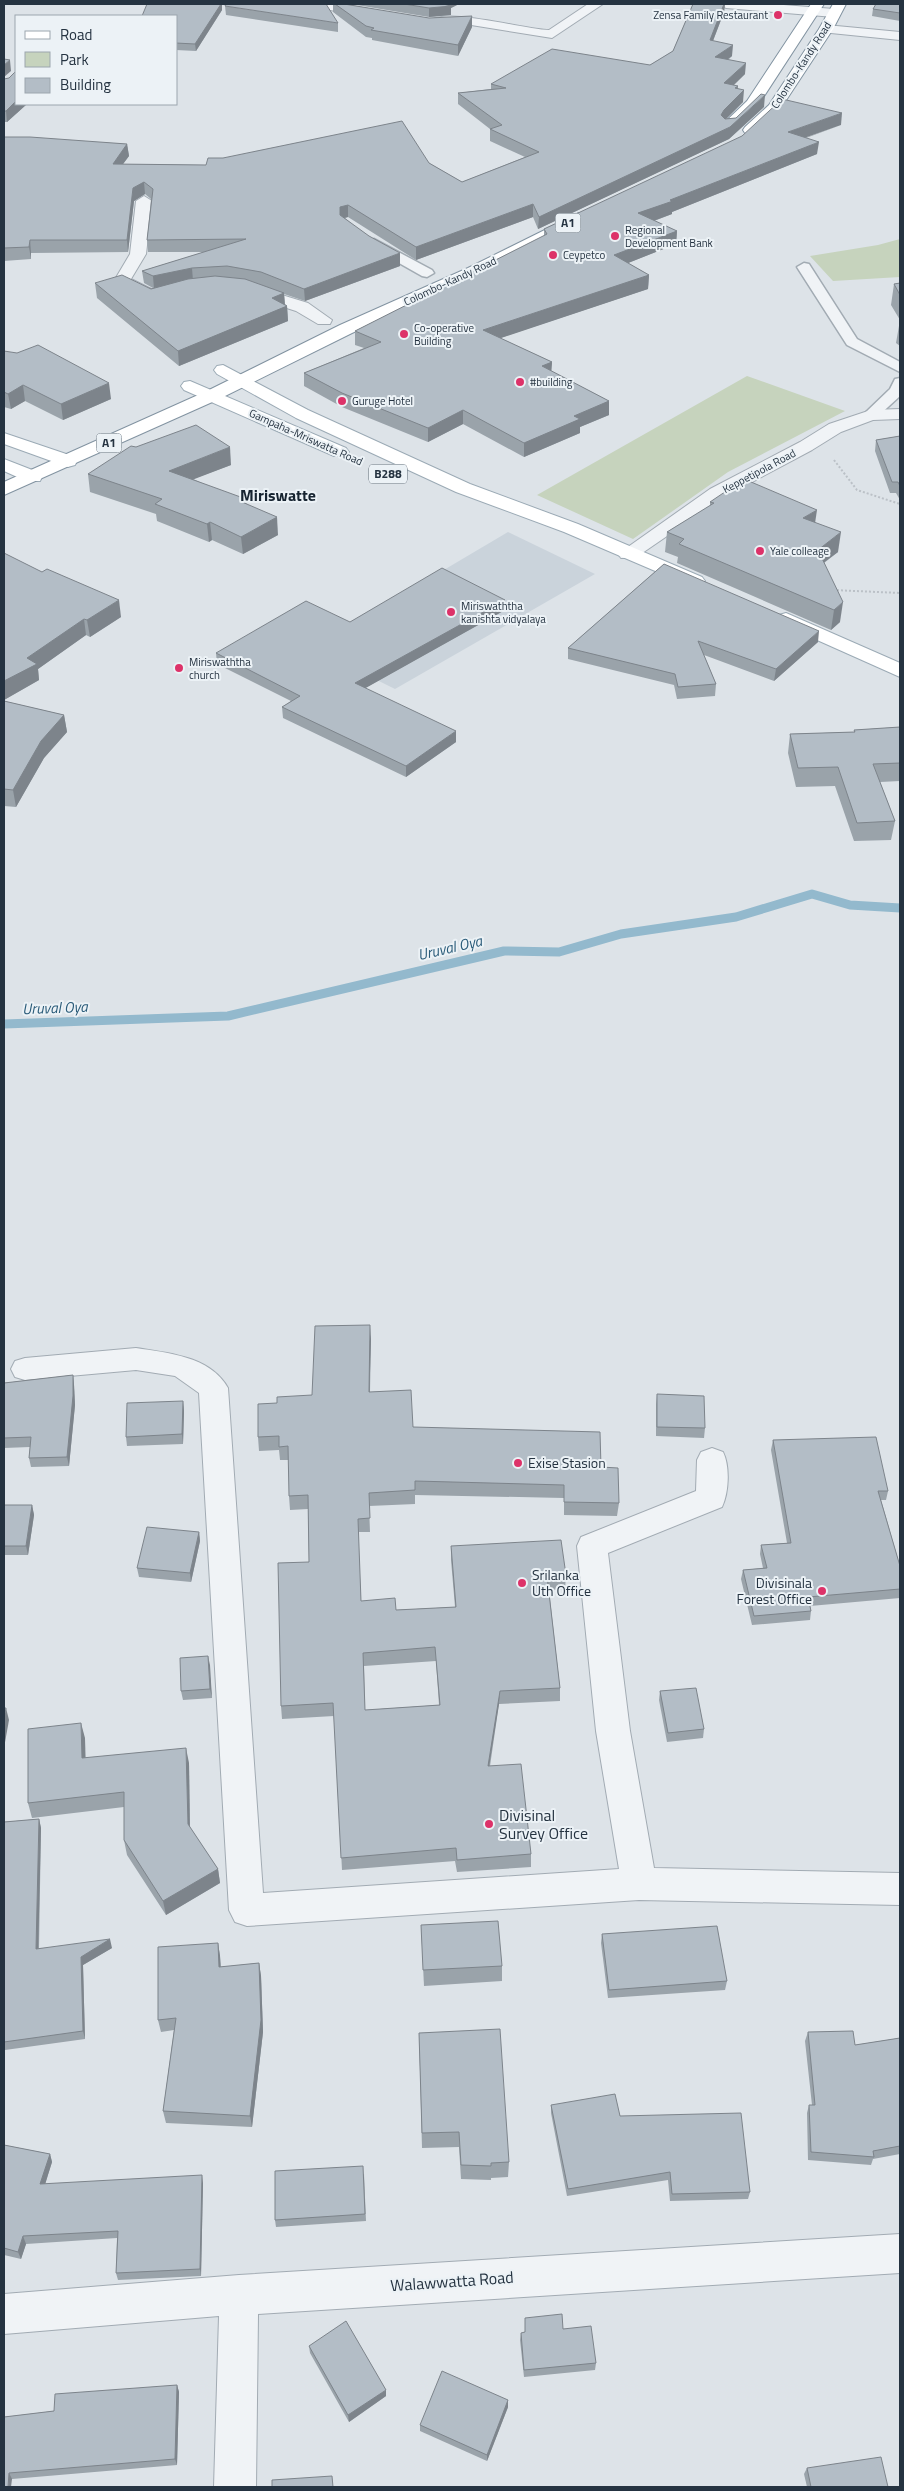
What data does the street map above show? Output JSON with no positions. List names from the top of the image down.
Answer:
{
  "streets": {
    "main road": [
      "Colombo-Kandy Road",
      "A1",
      "Gampaha-Mriswatta Road",
      "B288"
    ],
    "street": ["Keppetipola Road", "Walawwatta Road"]
  },
  "crossings": [
    ["Colombo-Kandy Road", "Gampaha-Mriswatta Road"],
    ["A1", "Gampaha-Mriswatta Road"],
    ["Gampaha-Mriswatta Road", "Keppetipola Road"]
  ],
  "districts": ["Miriswatte"],
  "water": ["Uruval Oya"],
  "places": [
    "Zensa Family Restaurant",
    "Regional Development Bank",
    "Ceypetco",
    "Co-operative Building",
    "#building",
    "Guruge Hotel",
    "Yale colleage",
    "Miriswaththa kanishta vidyalaya",
    "Miriswaththa church",
    "Exise Stasion",
    "Srilanka Uth Office",
    "Divisinala Forest Office",
    "Divisinal Survey Office"
  ],
  "legend": ["Road", "Park", "Building"]
}
